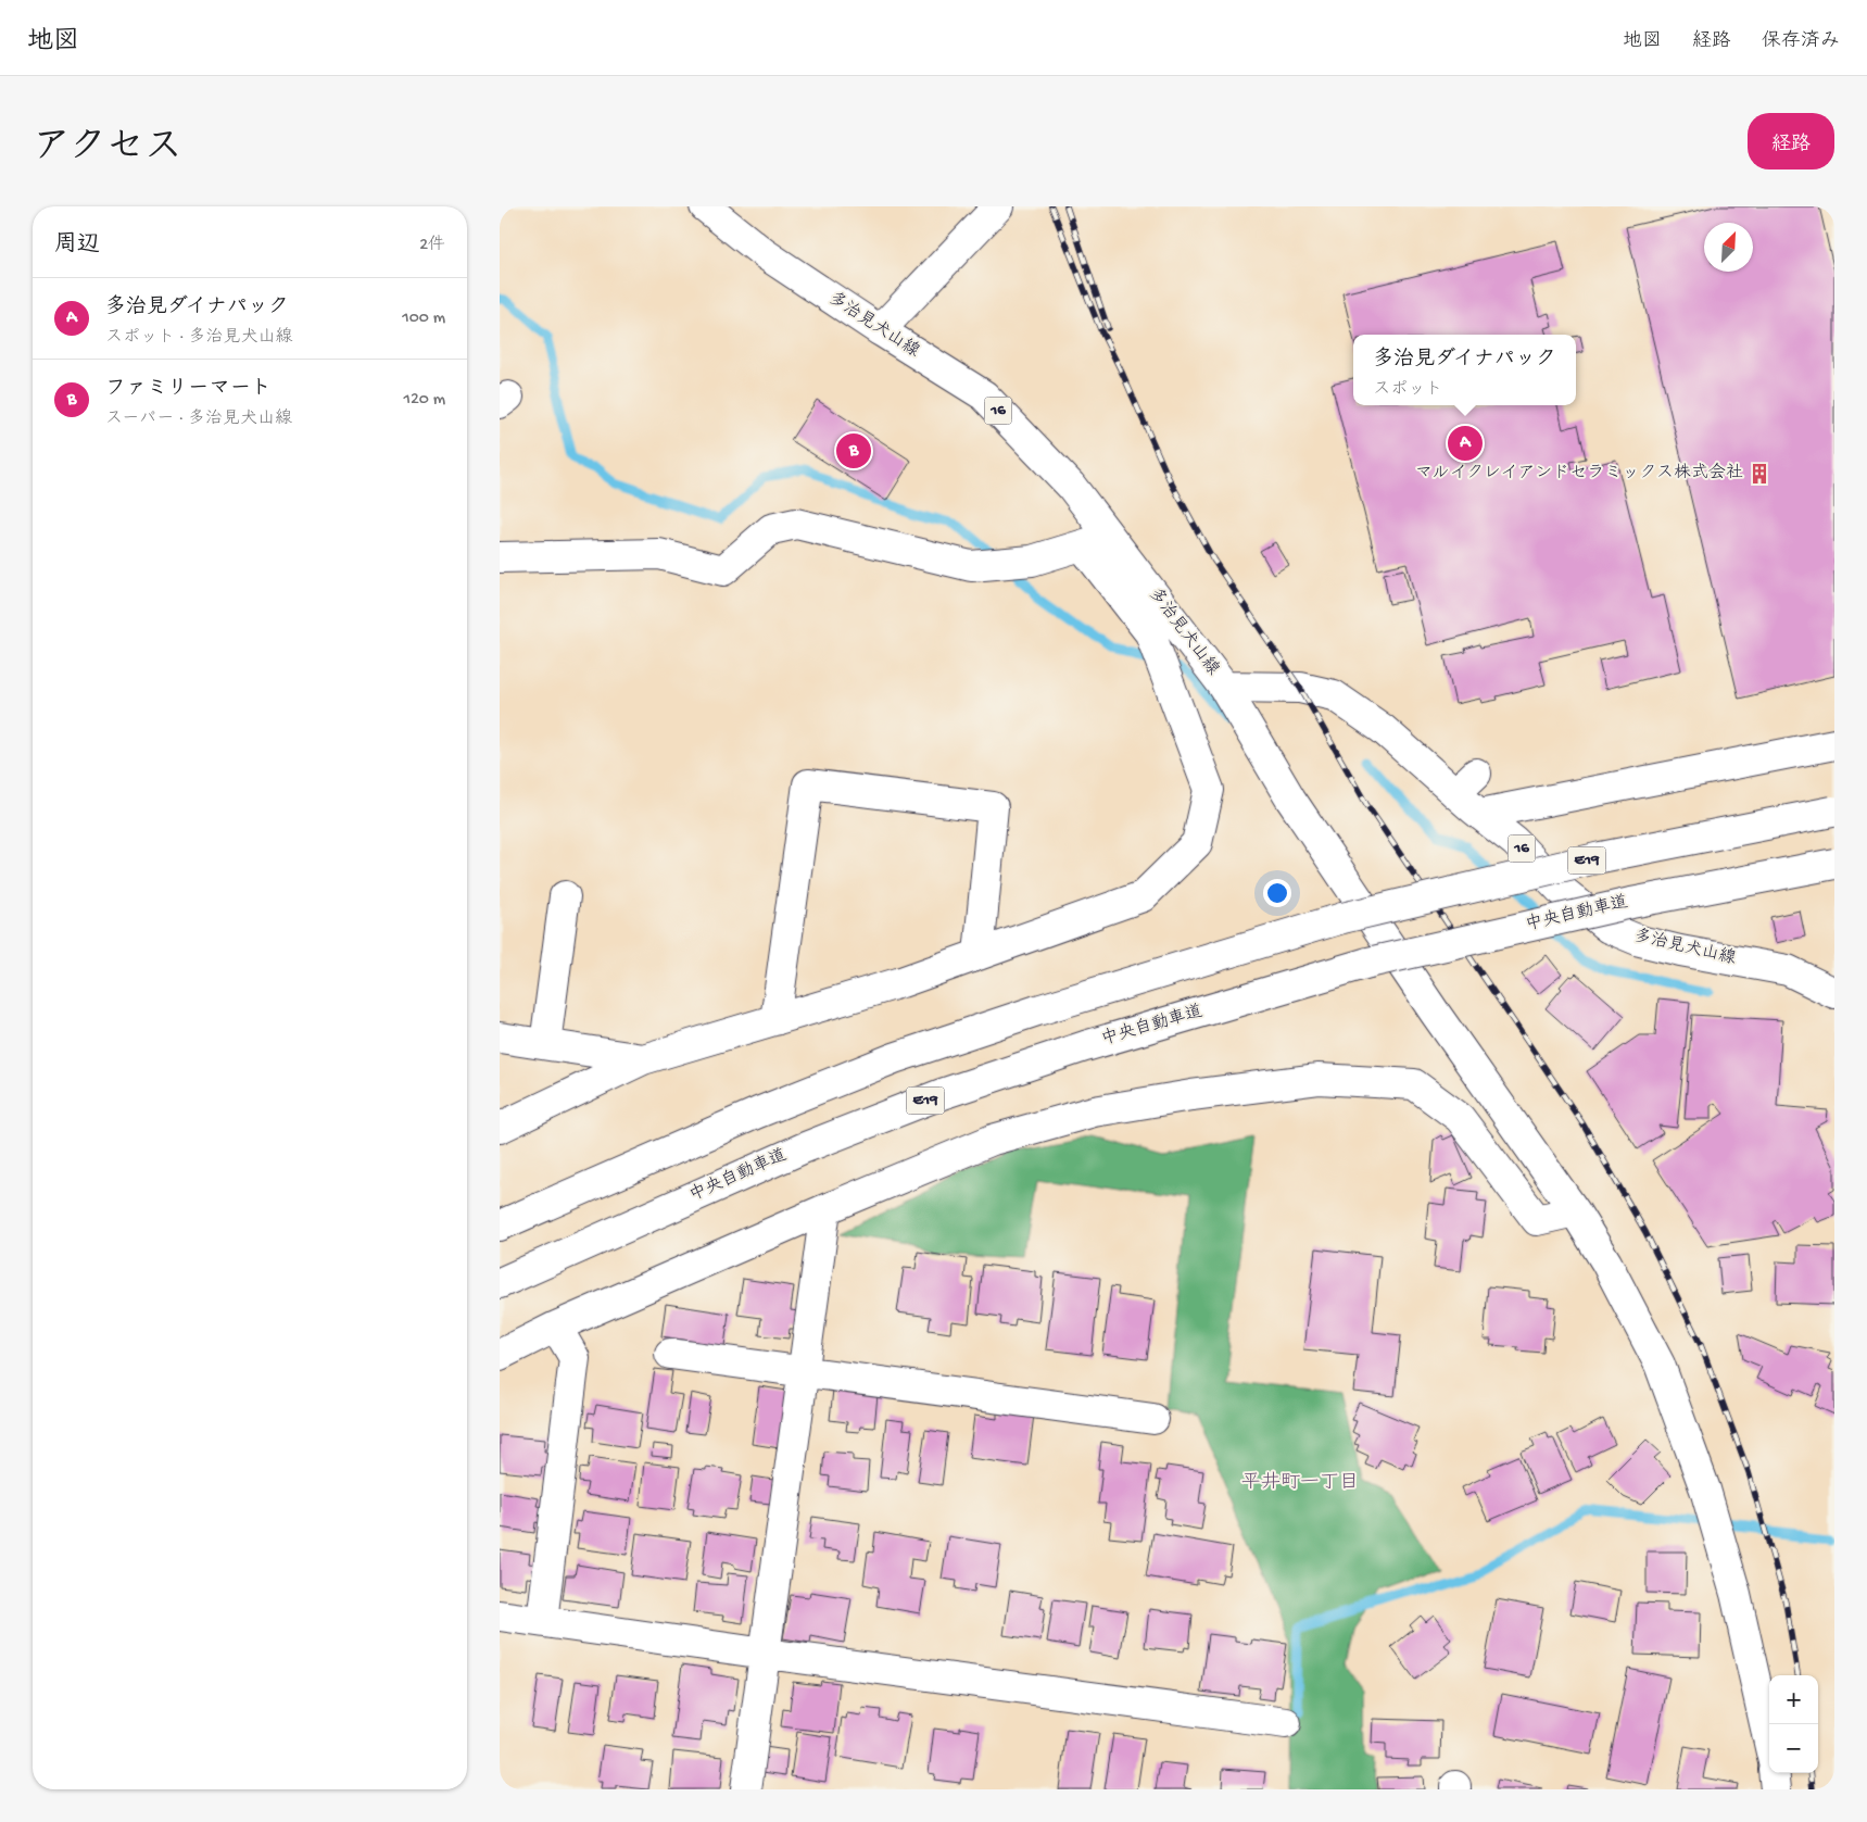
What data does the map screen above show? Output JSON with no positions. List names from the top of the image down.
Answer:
{
  "streets": {
    "main road": [
      "多治見犬山線",
      "16",
      "E19",
      "中央自動車道"
    ]
  },
  "districts": ["平井町一丁目"],
  "places": {
    "building": ["マルイクレイアンドセラミックス株式会社"]
  },
  "north": "top right",
  "page": {
    "header": "地図",
    "nav": ["地図", "経路", "保存済み"],
    "title": "アクセス",
    "buttons": "経路",
    "heading": ["周辺", "2件"],
    "list": [
      {
        "mark": "A",
        "name": "多治見ダイナパック",
        "note": "スポット · 多治見犬山線",
        "value": "100 m"
      },
      {
        "mark": "B",
        "name": "ファミリーマート",
        "note": "スーパー · 多治見犬山線",
        "value": "120 m"
      }
    ],
    "popup": ["多治見ダイナパック", "スポット"],
    "pins": ["A", "B"],
    "map_buttons": ["+", "−"]
  }
}
